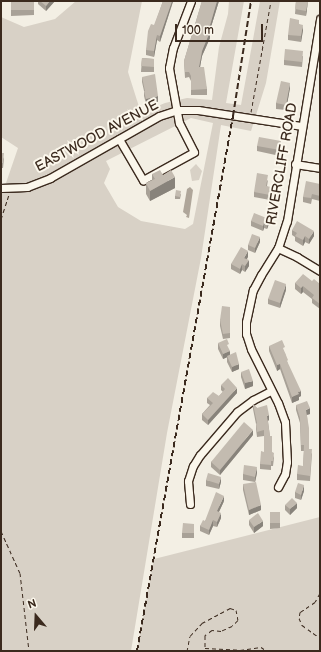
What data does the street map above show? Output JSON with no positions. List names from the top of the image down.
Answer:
{
  "streets": {
    "street": ["EASTWOOD AVENUE", "RIVERCLIFF ROAD"]
  },
  "crossings": [
    ["EASTWOOD AVENUE", "RIVERCLIFF ROAD"]
  ],
  "scale_bar": "100 m",
  "north": "top"
}
